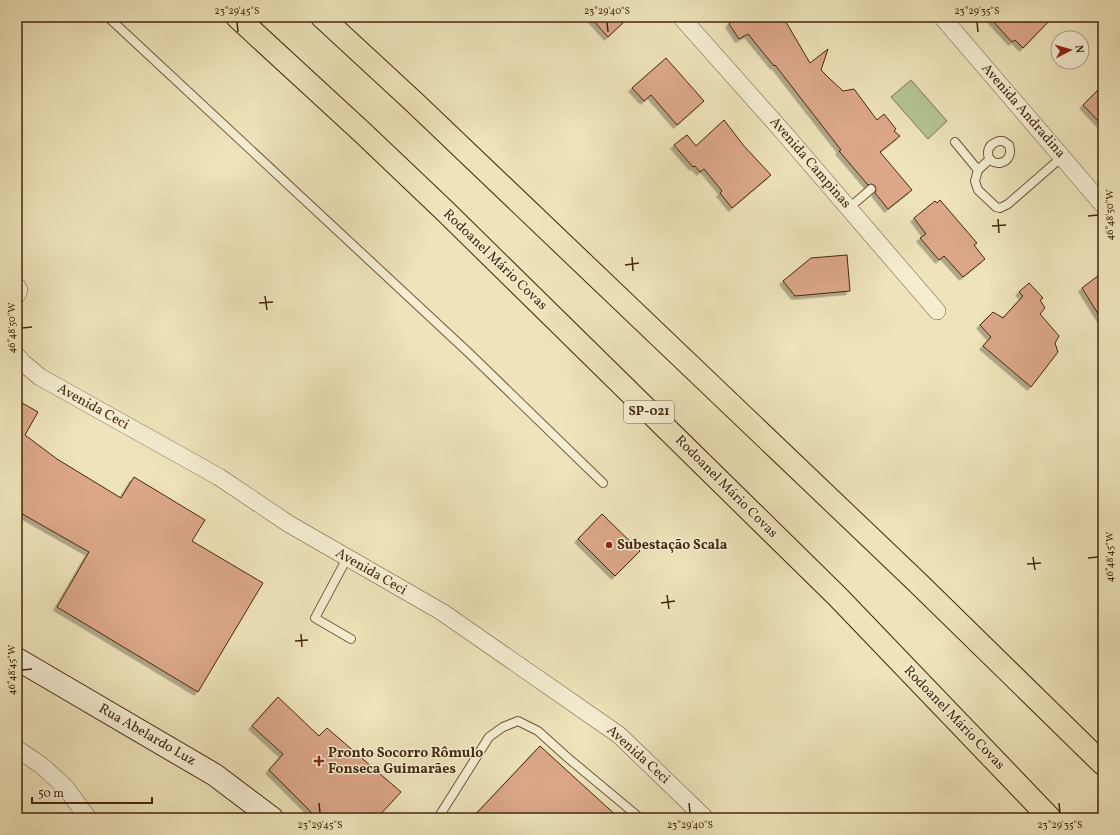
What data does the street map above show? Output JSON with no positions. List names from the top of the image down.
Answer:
{
  "streets": {
    "highway": ["Rodoanel Mário Covas", "SP-021"],
    "main road": ["Rua Abelardo Luz"],
    "street": ["Avenida Andradina", "Avenida Campinas", "Avenida Ceci"]
  },
  "places": {
    "other": ["Subestação Scala"],
    "health": ["Pronto Socorro Rômulo Fonseca Guimarães"]
  },
  "scale_bar": "50 m",
  "north": "right",
  "coordinates": [
    "23°29'45\"S",
    "23°29'40\"S",
    "23°29'35\"S",
    "46°48'50\"W",
    "46°48'45\"W"
  ]
}
